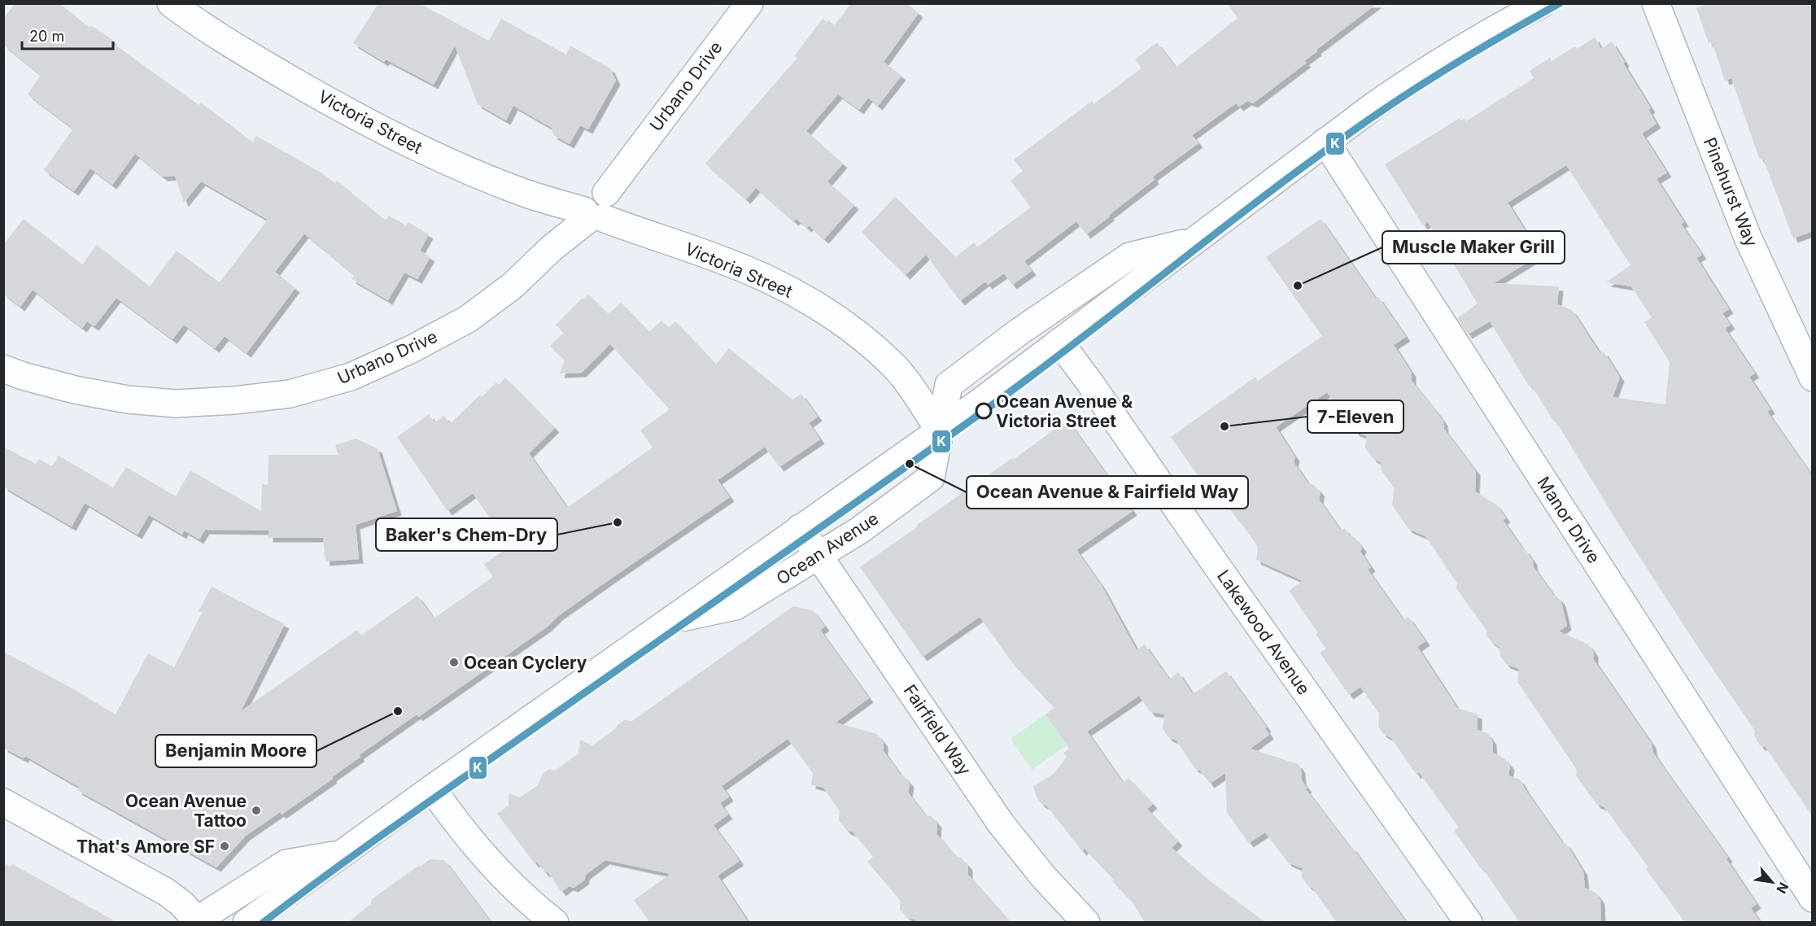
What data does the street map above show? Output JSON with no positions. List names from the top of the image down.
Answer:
{
  "streets": {
    "street": [
      "Urbano Drive",
      "Victoria Street",
      "Pinehurst Way",
      "Manor Drive",
      "Ocean Avenue",
      "Lakewood Avenue",
      "Fairfield Way"
    ]
  },
  "crossings": [
    ["Urbano Drive", "Victoria Street"],
    ["Victoria Street", "Ocean Avenue"],
    ["Manor Drive", "Ocean Avenue"],
    ["Ocean Avenue", "Lakewood Avenue"],
    ["Ocean Avenue", "Fairfield Way"]
  ],
  "places": [
    "Muscle Maker Grill",
    "Ocean Avenue & Victoria Street",
    "7-Eleven",
    "Ocean Avenue & Fairfield Way",
    "Baker's Chem-Dry",
    "Ocean Cyclery",
    "Benjamin Moore",
    "Ocean Avenue Tattoo",
    "That's Amore SF"
  ],
  "lines": ["transit line K"],
  "scale_bar": "20 m",
  "north": "bottom right"
}
